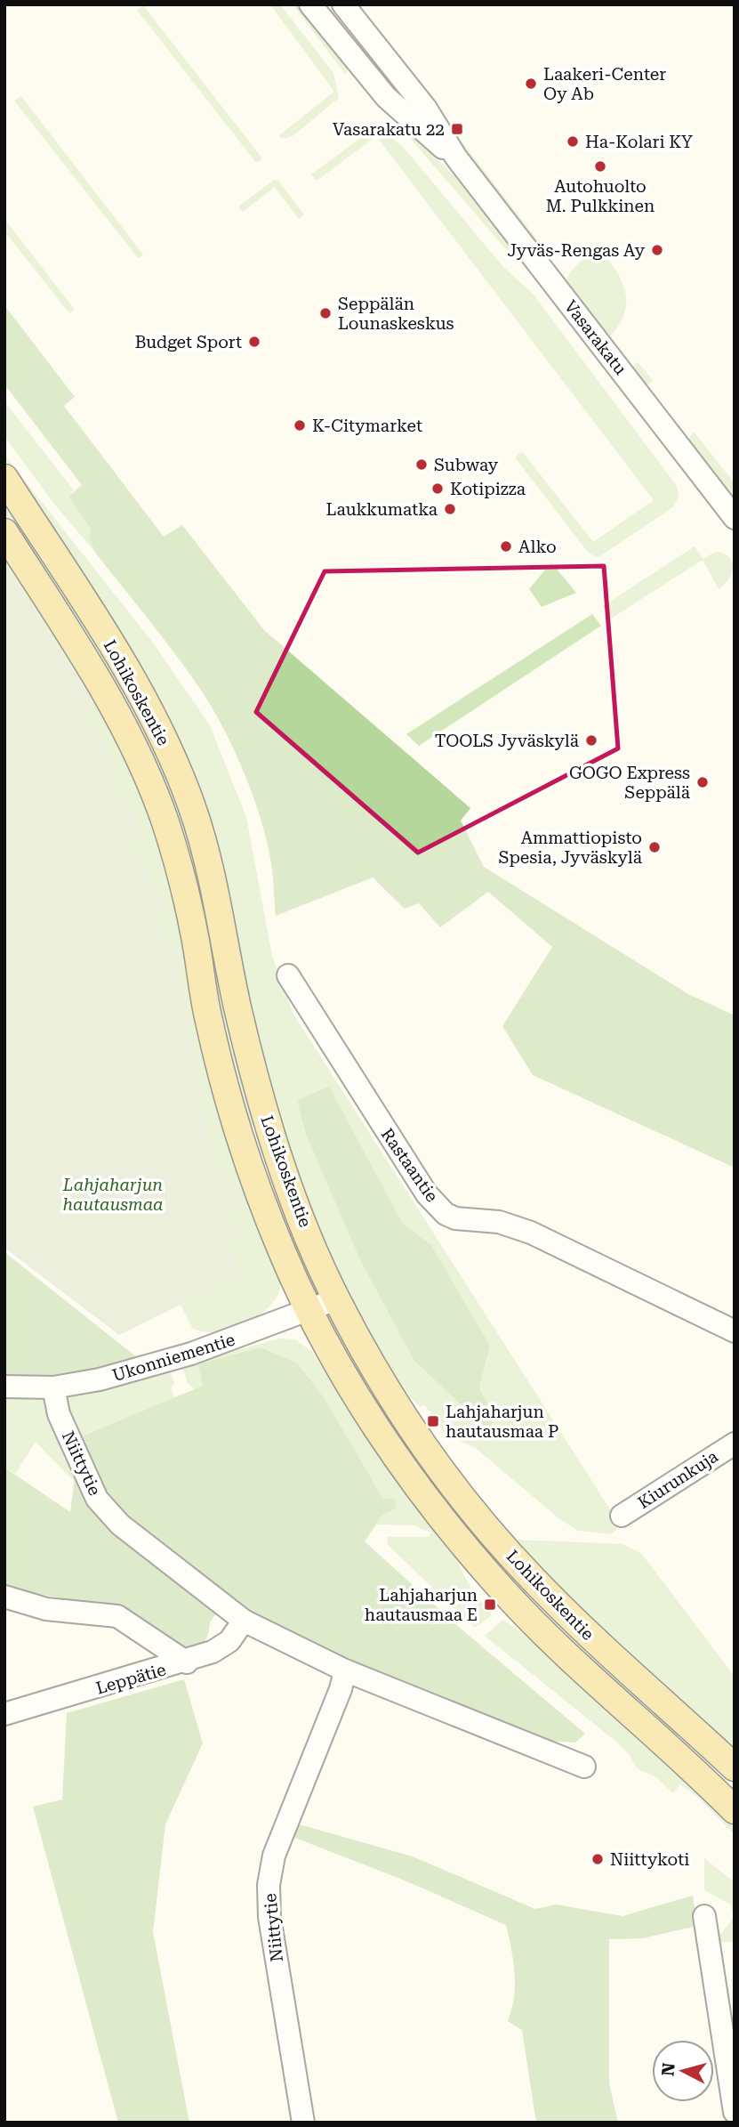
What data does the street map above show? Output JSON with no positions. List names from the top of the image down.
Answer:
{
  "streets": {
    "main road": ["Lohikoskentie"],
    "street": [
      "Vasarakatu",
      "Rastaantie",
      "Ukonniementie",
      "Niittytie",
      "Kiurunkuja",
      "Leppätie"
    ]
  },
  "crossings": [
    ["Lohikoskentie", "Ukonniementie"],
    ["Ukonniementie", "Niittytie"],
    ["Niittytie", "Leppätie"]
  ],
  "parks": ["Lahjaharjun hautausmaa"],
  "places": {
    "other": [
      "Laakeri-Center Oy Ab",
      "Ha-Kolari KY",
      "Autohuolto M. Pulkkinen",
      "Jyväs-Rengas Ay",
      "Seppälän Lounaskeskus",
      "Budget Sport",
      "K-Citymarket",
      "Subway",
      "Kotipizza",
      "Laukkumatka",
      "Alko",
      "TOOLS Jyväskylä",
      "GOGO Express Seppälä",
      "Ammattiopisto Spesia, Jyväskylä",
      "Niittykoti"
    ],
    "transit": ["Vasarakatu 22", "Lahjaharjun hautausmaa P", "Lahjaharjun hautausmaa E"]
  },
  "north": "left"
}
